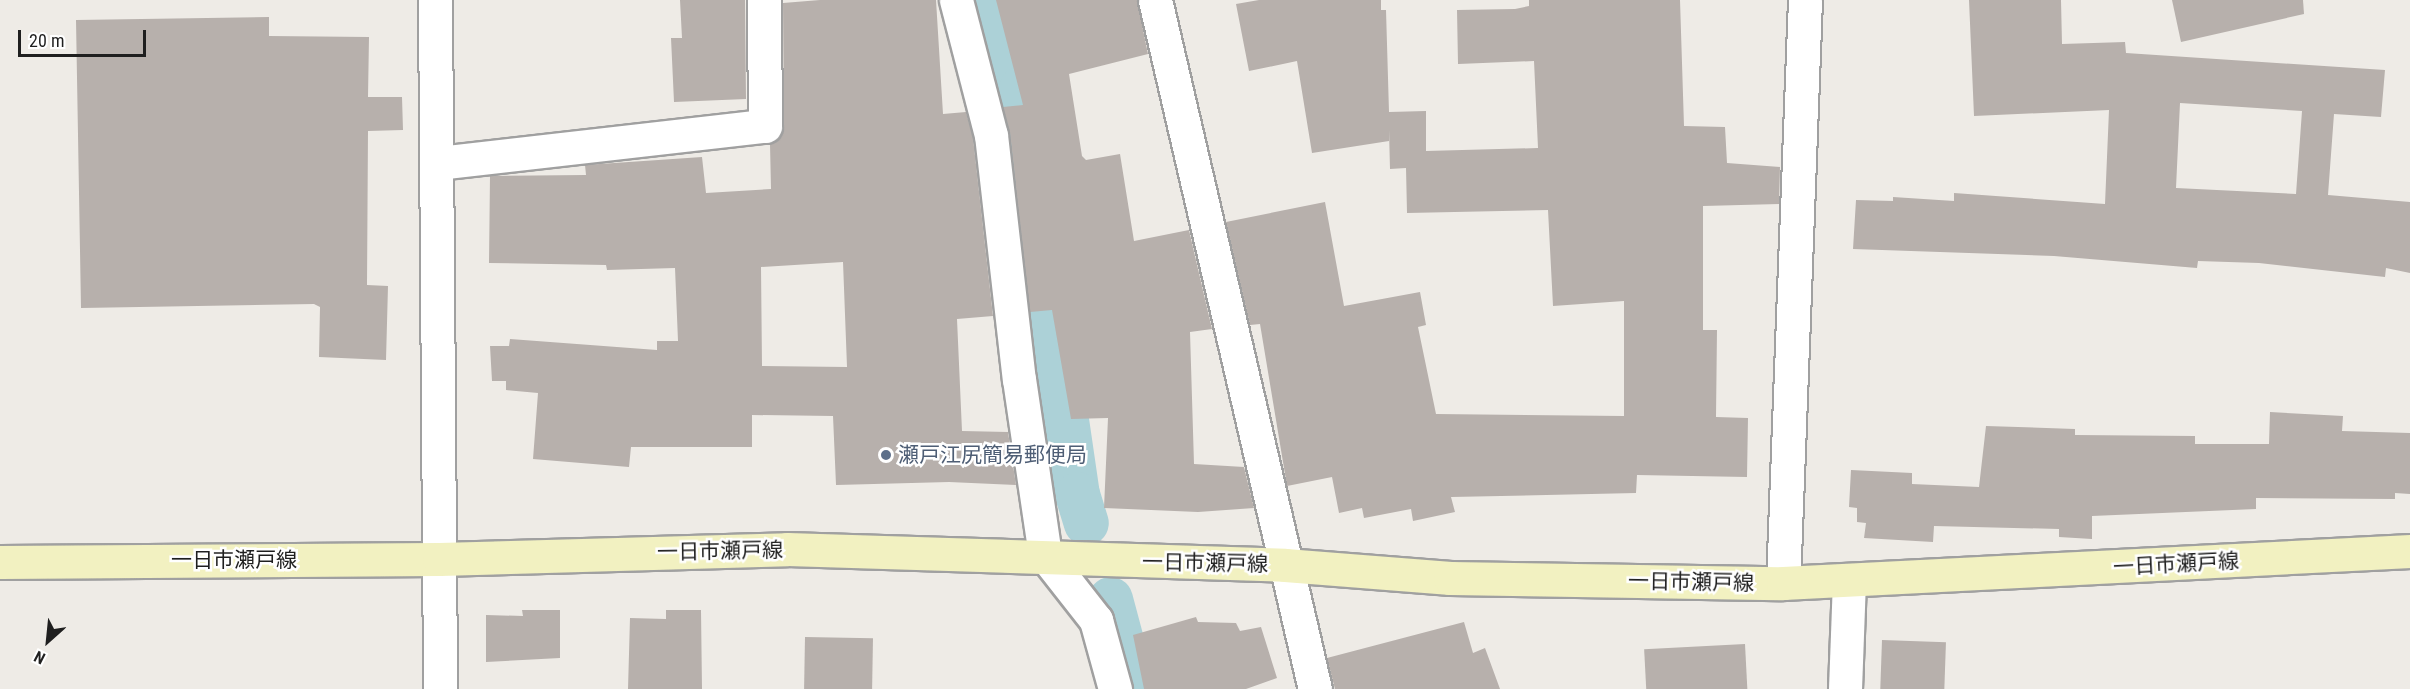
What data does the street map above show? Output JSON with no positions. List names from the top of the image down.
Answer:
{
  "streets": {
    "main road": ["一日市瀬戸線"]
  },
  "places": ["瀬戸江尻簡易郵便局"],
  "scale_bar": "20 m",
  "north": "bottom left"
}
